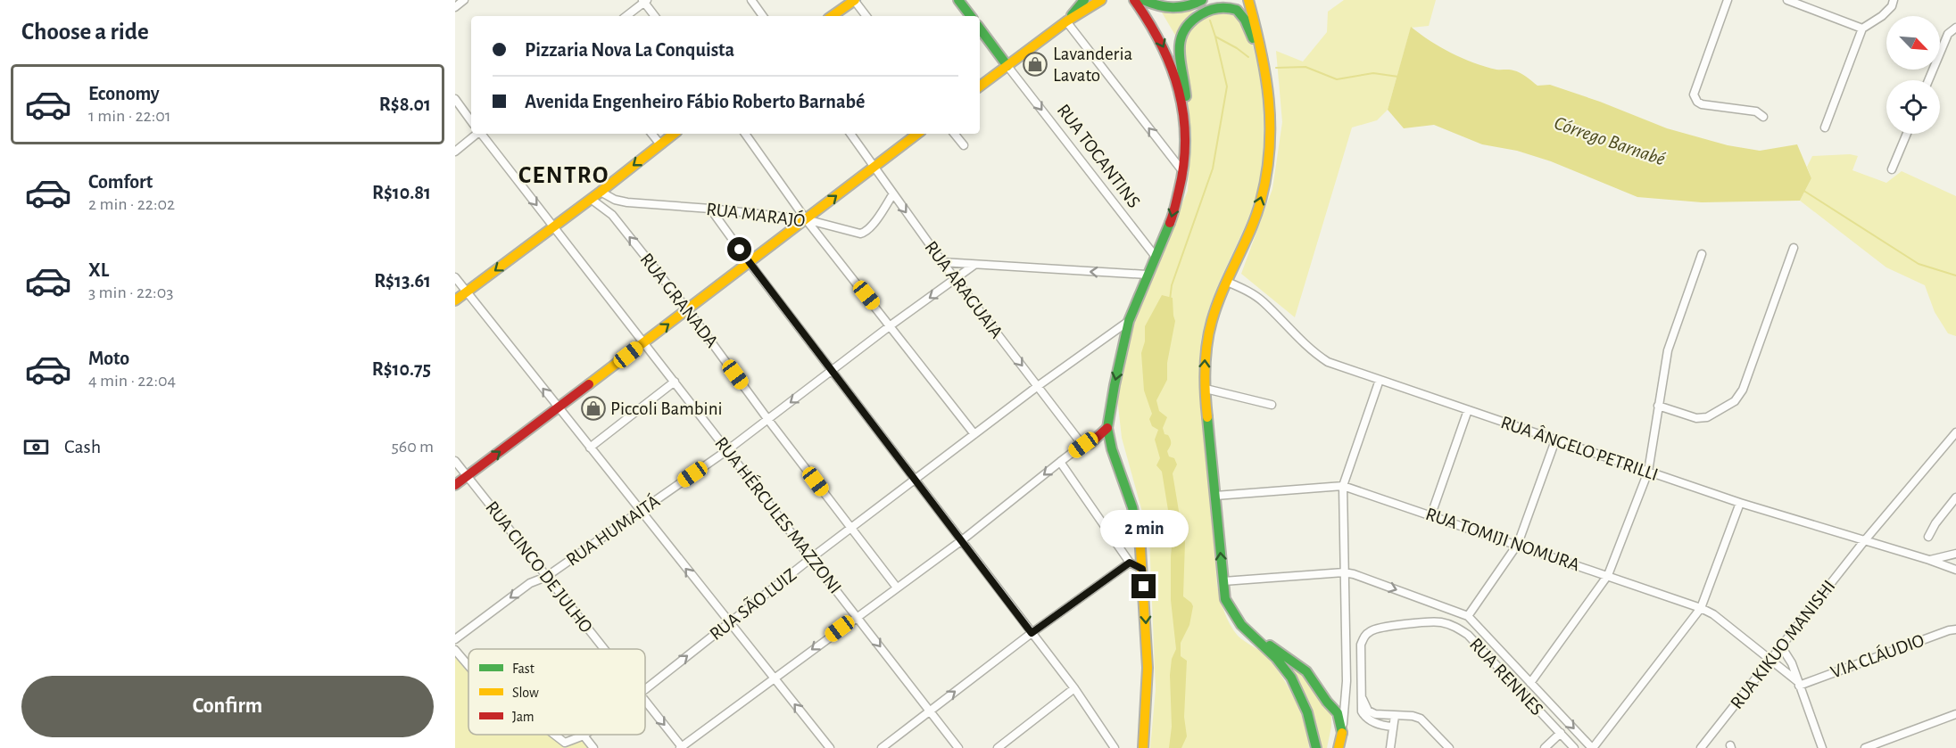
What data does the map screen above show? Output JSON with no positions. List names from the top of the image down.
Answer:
{
  "streets": {
    "main road": ["RUA TOCANTINS"],
    "street": [
      "RUA MARAJÓ",
      "RUA ARAGUAIA",
      "RUA GRANADA",
      "RUA ÂNGELO PETRILLI",
      "RUA HÉRCULES MAZZONI",
      "RUA HUMAITÁ",
      "RUA TOMIJI NOMURA",
      "RUA CINCO DE JULHO",
      "RUA SÃO LUIZ",
      "RUA KIKUO MANISHI",
      "VIA CLÁUDIO",
      "RUA RENNES"
    ]
  },
  "crossings": [
    ["RUA MARAJÓ", "RUA ARAGUAIA"],
    ["RUA ARAGUAIA", "RUA HUMAITÁ"],
    ["RUA ARAGUAIA", "RUA SÃO LUIZ"],
    ["RUA GRANADA", "RUA HUMAITÁ"],
    ["RUA GRANADA", "RUA SÃO LUIZ"],
    ["RUA ÂNGELO PETRILLI", "RUA KIKUO MANISHI"],
    ["RUA HÉRCULES MAZZONI", "RUA HUMAITÁ"],
    ["RUA HÉRCULES MAZZONI", "RUA SÃO LUIZ"],
    ["RUA HUMAITÁ", "RUA CINCO DE JULHO"],
    ["RUA TOMIJI NOMURA", "RUA KIKUO MANISHI"],
    ["RUA TOMIJI NOMURA", "VIA CLÁUDIO"]
  ],
  "one_way": ["RUA TOCANTINS", "RUA ARAGUAIA", "RUA HUMAITÁ"],
  "districts": ["CENTRO"],
  "water": ["Córrego Barnabé"],
  "places": {
    "shop": ["Lavanderia Lavato", "Piccoli Bambini"]
  },
  "legend": ["Fast", "Slow", "Jam"],
  "north": "bottom right",
  "page": {
    "heading": "Choose a ride",
    "banner": ["Pizzaria Nova La Conquista", "Avenida Engenheiro Fábio Roberto Barnabé"],
    "list": [
      {
        "name": "Economy",
        "note": "1 min · 22:01",
        "value": "R$8.01"
      },
      {
        "name": "Comfort",
        "note": "2 min · 22:02",
        "value": "R$10.81"
      },
      {
        "name": "XL",
        "note": "3 min · 22:03",
        "value": "R$13.61"
      },
      {
        "name": "Moto",
        "note": "4 min · 22:04",
        "value": "R$10.75"
      }
    ],
    "pay": ["Cash", "560 m"],
    "bubble": "2 min",
    "buttons": "Confirm"
  }
}
